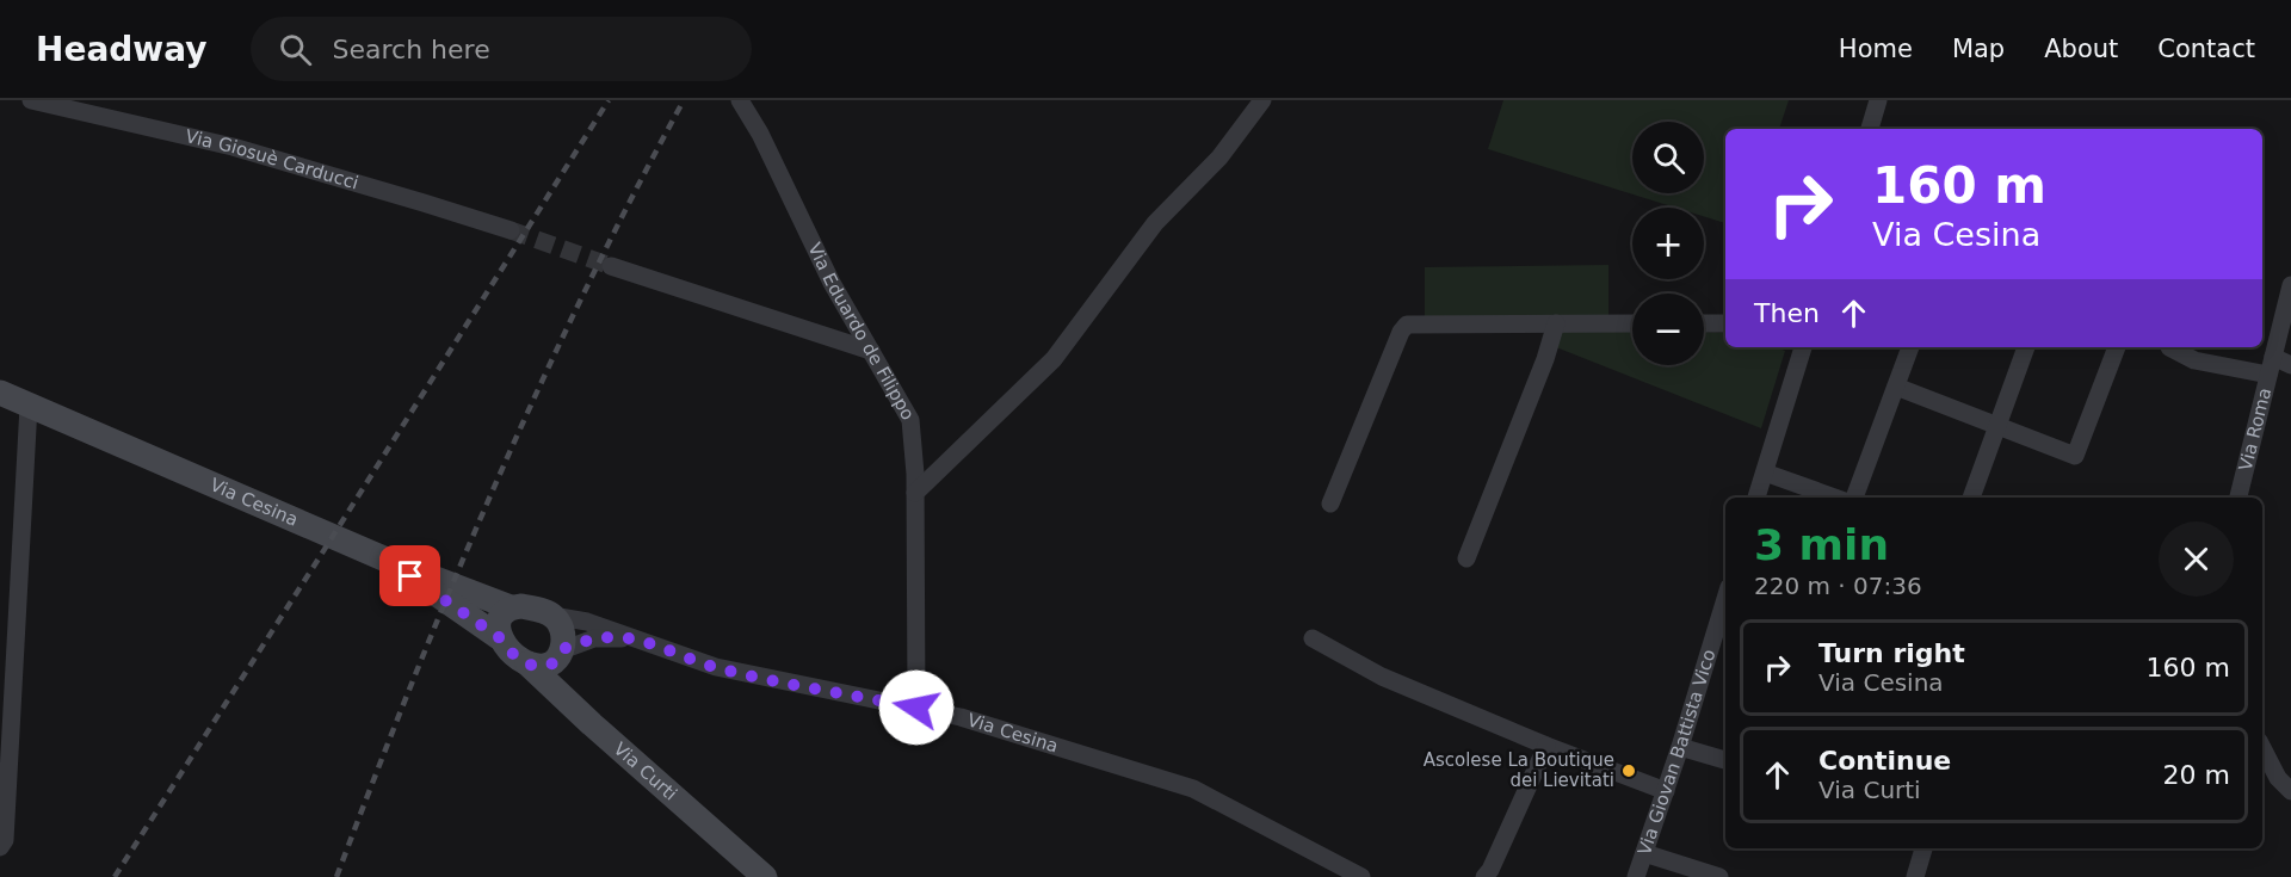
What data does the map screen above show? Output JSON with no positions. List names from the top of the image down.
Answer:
{
  "streets": {
    "main road": ["Via Cesina", "Via Curti"],
    "street": [
      "Via Giosuè Carducci",
      "Via Eduardo de Filippo",
      "Via Roma",
      "Via Giovan Battista Vico"
    ]
  },
  "crossings": [
    ["Via Eduardo de Filippo", "Via Cesina"],
    ["Via Cesina", "Via Curti"]
  ],
  "places": ["Ascolese La Boutique dei Lievitati"],
  "page": {
    "header": "Headway",
    "search": "Search here",
    "nav": [
      "Home",
      "Map",
      "About",
      "Contact"
    ],
    "map_buttons": ["+", "−"],
    "turn": ["160 m", "Via Cesina"],
    "then": "Then",
    "heading": ["3 min", "220 m · 07:36"],
    "list": [
      {
        "name": "Turn right",
        "note": "Via Cesina",
        "value": "160 m"
      },
      {
        "name": "Continue",
        "note": "Via Curti",
        "value": "20 m"
      }
    ]
  }
}
